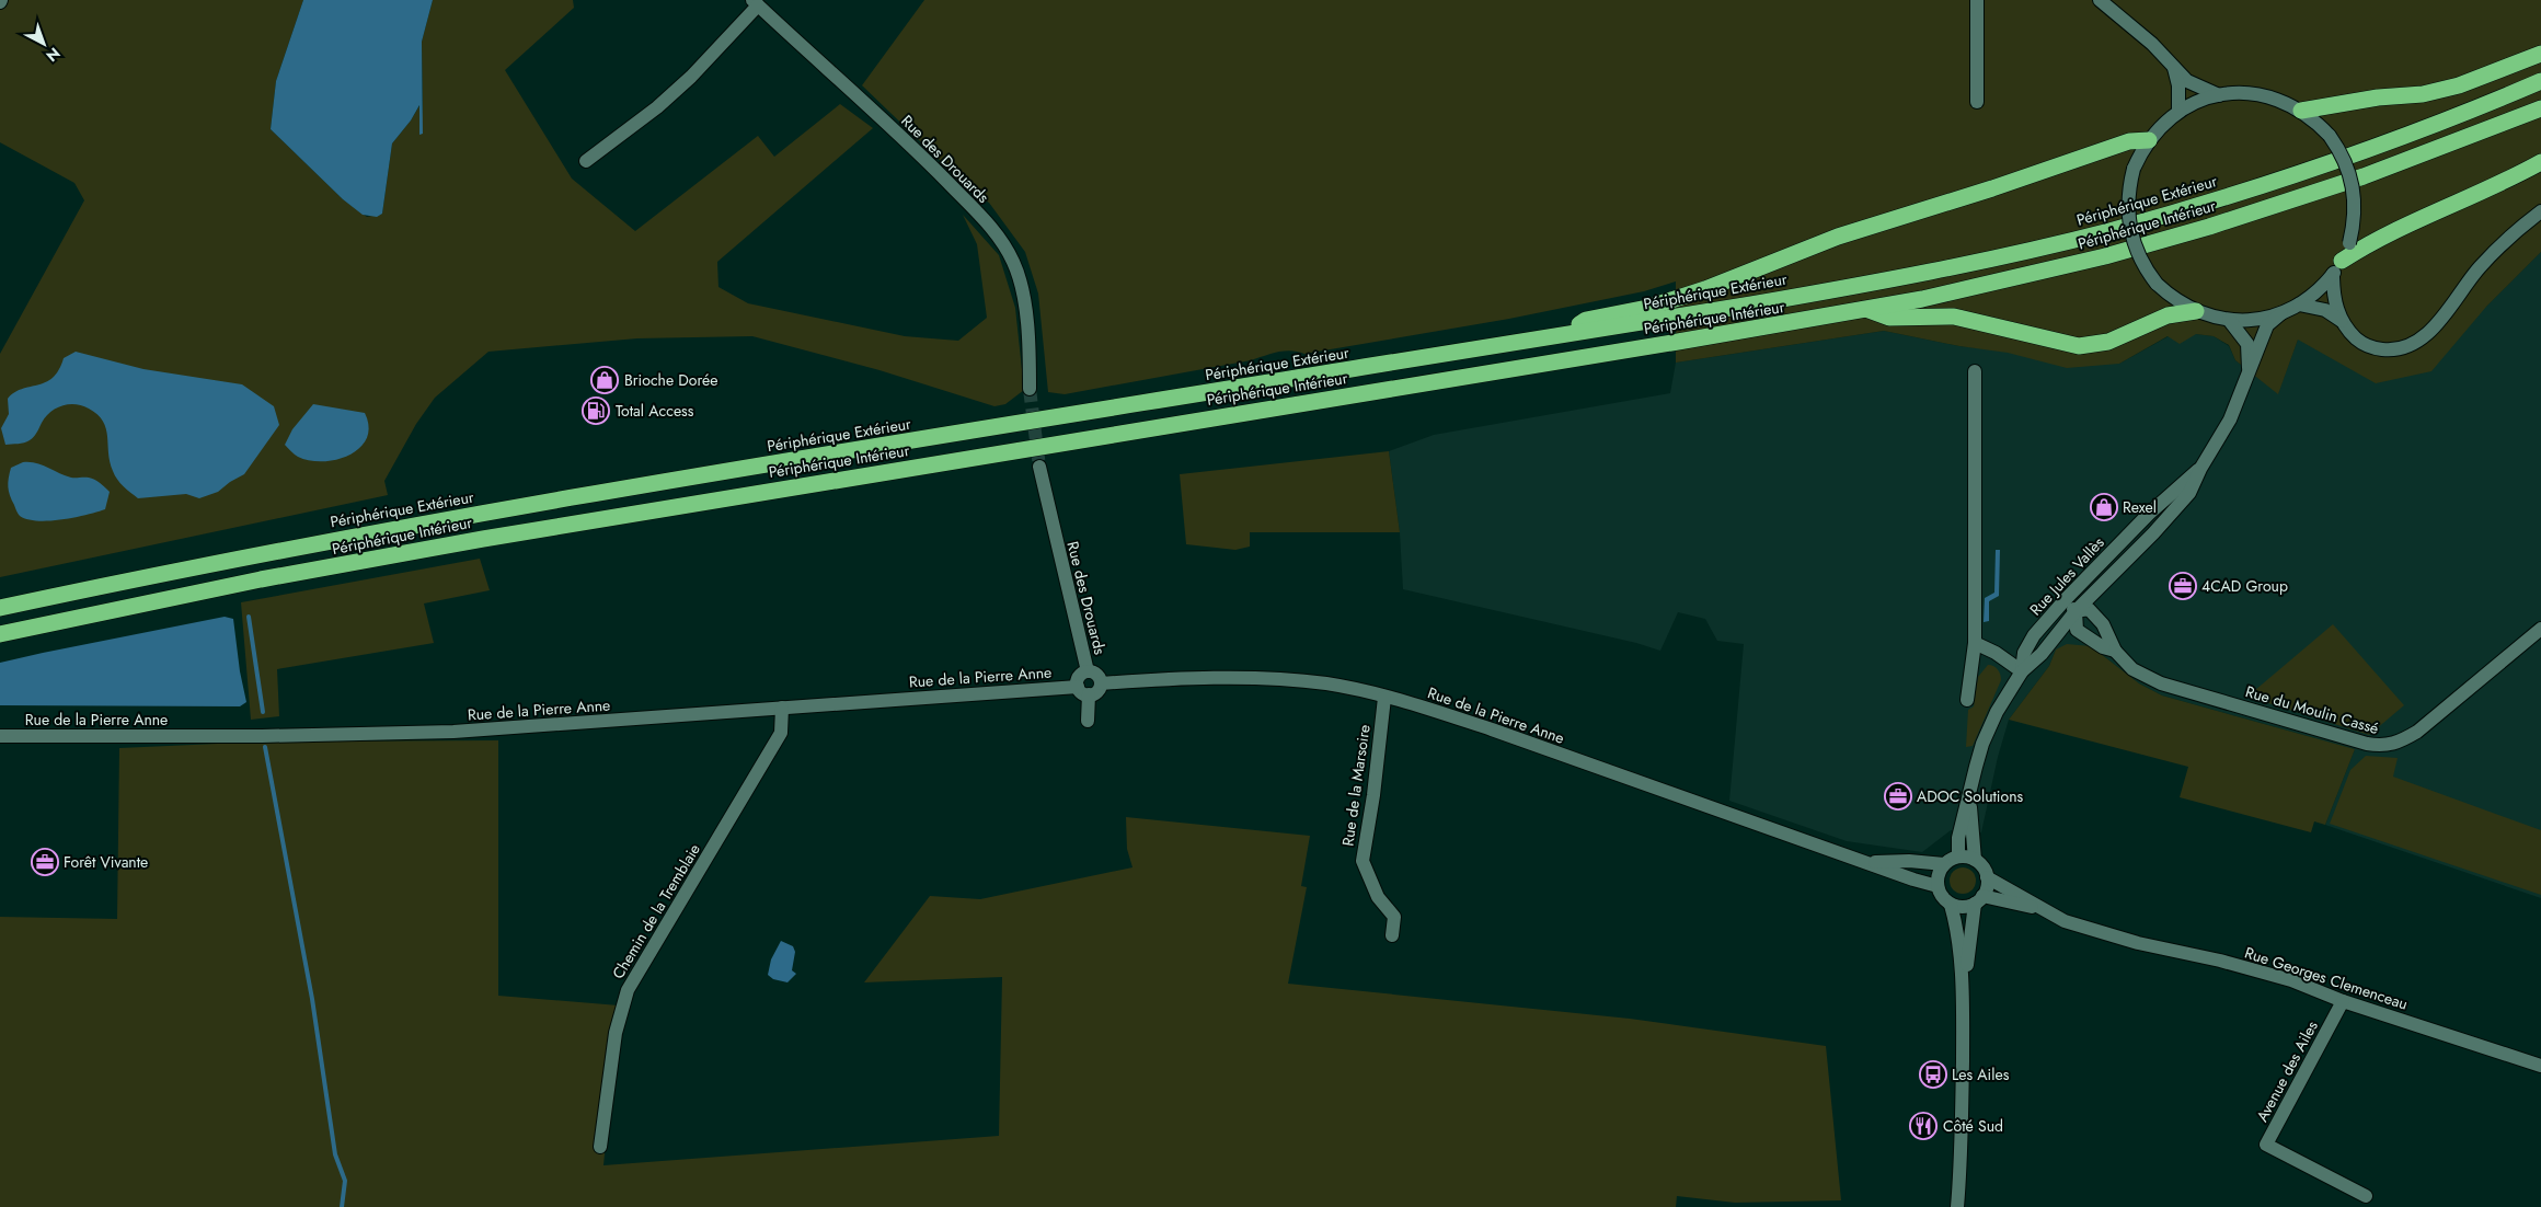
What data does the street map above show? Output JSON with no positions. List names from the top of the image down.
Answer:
{
  "streets": {
    "highway": ["Périphérique Extérieur", "Périphérique Intérieur"],
    "street": [
      "Rue des Drouards",
      "Rue Jules Vallès",
      "Rue de la Pierre Anne",
      "Rue du Moulin Cassé",
      "Rue de la Marsoire",
      "Chemin de la Tremblaie",
      "Rue Georges Clemenceau",
      "Avenue des Ailes"
    ]
  },
  "crossings": [
    ["Rue des Drouards", "Rue de la Pierre Anne"],
    ["Rue Jules Vallès", "Rue de la Pierre Anne"],
    ["Rue Jules Vallès", "Rue du Moulin Cassé"],
    ["Rue Jules Vallès", "Rue Georges Clemenceau"],
    ["Rue de la Pierre Anne", "Rue de la Marsoire"],
    ["Rue de la Pierre Anne", "Chemin de la Tremblaie"],
    ["Rue de la Pierre Anne", "Rue Georges Clemenceau"],
    ["Rue Georges Clemenceau", "Avenue des Ailes"]
  ],
  "places": {
    "shop": ["Brioche Dorée", "Rexel"],
    "fuel station": ["Total Access"],
    "office": ["4CAD Group", "ADOC Solutions", "Forêt Vivante"],
    "bus stop": ["Les Ailes"],
    "restaurant": ["Côté Sud"]
  },
  "north": "bottom right"
}
